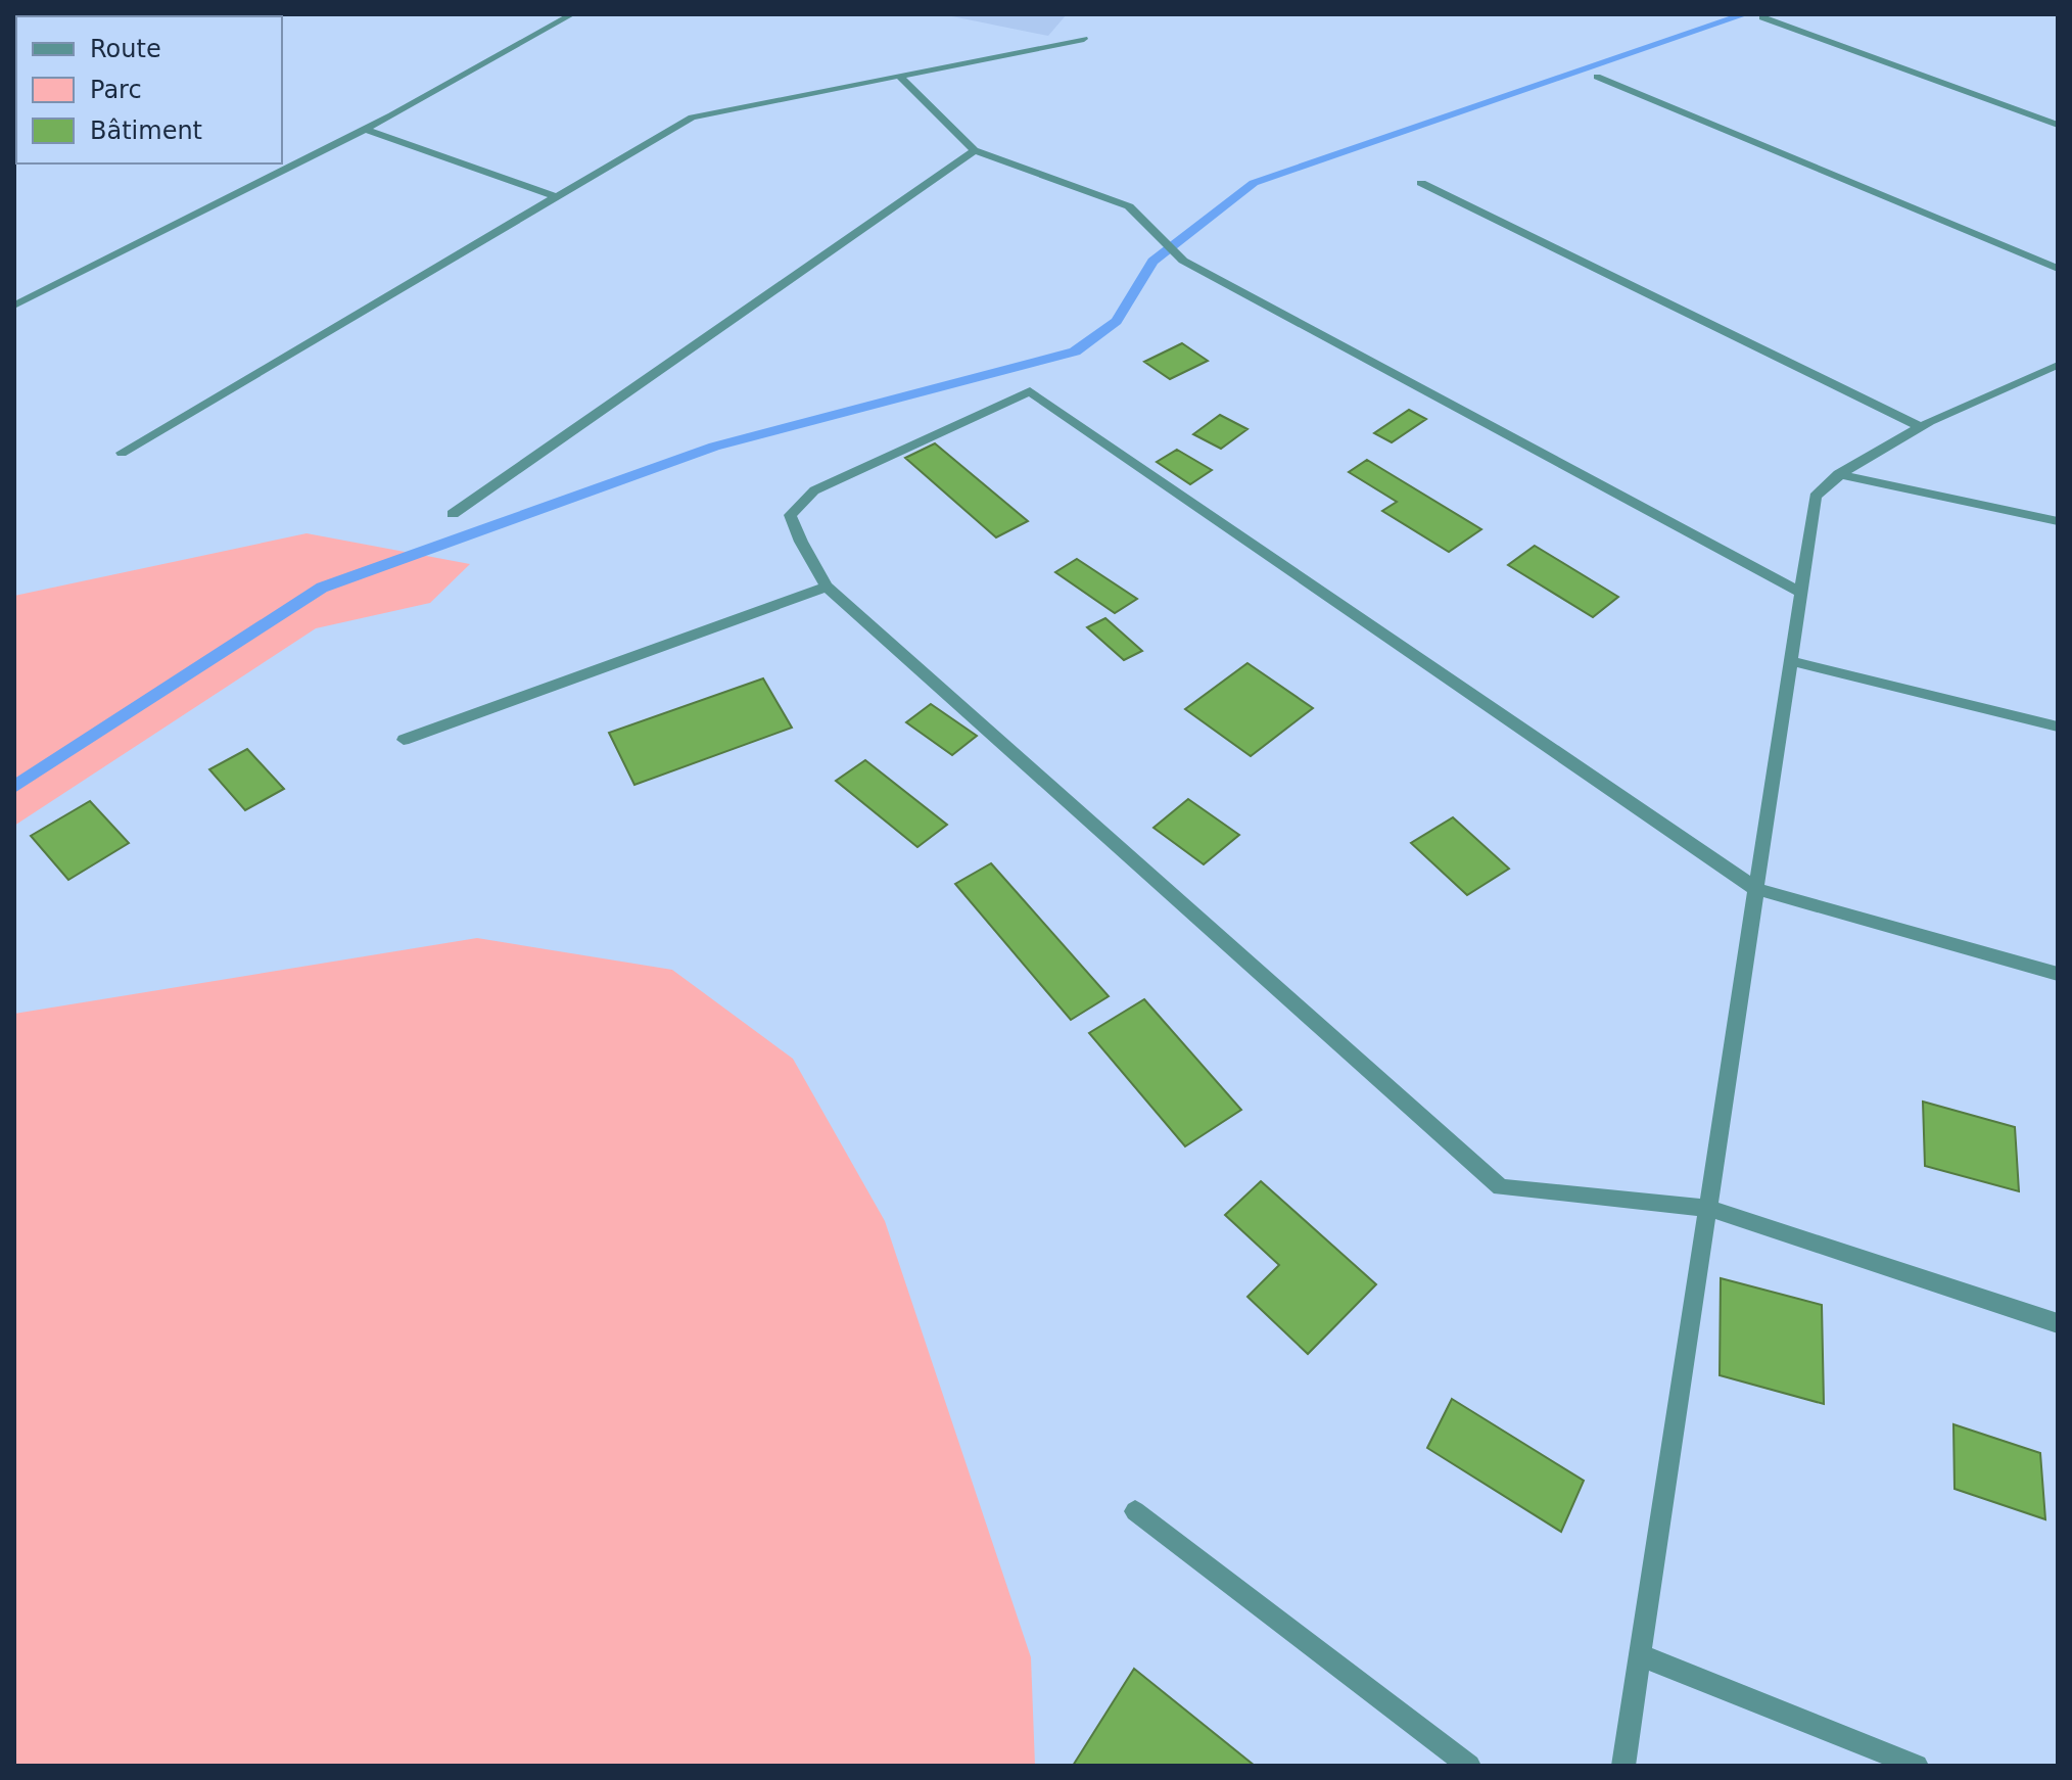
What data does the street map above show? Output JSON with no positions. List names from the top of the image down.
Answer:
{
  "legend": ["Route", "Parc", "Bâtiment"]
}
